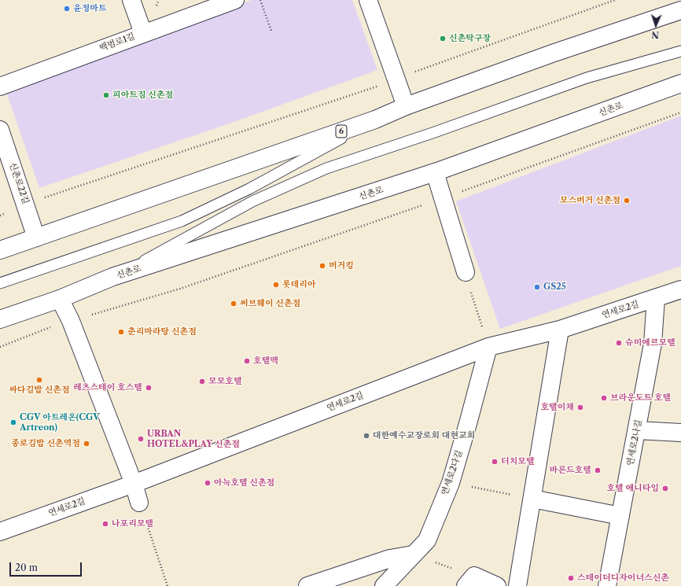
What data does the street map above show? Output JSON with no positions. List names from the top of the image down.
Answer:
{
  "streets": {
    "street": [
      "백범로1길",
      "신촌로",
      "6",
      "신촌로22길",
      "연세로2길",
      "연세로2나길",
      "연세로2다길"
    ]
  },
  "crossings": [
    ["6", "신촌로22길"],
    ["연세로2길", "연세로2나길"],
    ["연세로2길", "연세로2다길"]
  ],
  "places": [
    "윤정마트",
    "신촌탁구장",
    "피아트짐 신촌점",
    "모스버거 신촌점",
    "버거킹",
    "롯데리아",
    "GS25",
    "써브웨이 신촌점",
    "춘리마라탕 신촌점",
    "슈미에르모텔",
    "호텔맥",
    "싸다김밥 신촌점",
    "모모호텔",
    "레츠스테이 호스텔",
    "브라운도트 호텔",
    "호텔이채",
    "CGV 아트레온(CGV Artreon)",
    "대한예수교장로회 대현교회",
    "URBAN HOTEL&PLAY 신촌점",
    "종로김밥 신촌역점",
    "터치모텔",
    "바론드호텔",
    "아늑호텔 신촌점",
    "호텔 애니타임",
    "나포리모텔",
    "스테이더디자이너스신촌"
  ],
  "scale_bar": "20 m",
  "north": "bottom"
}
